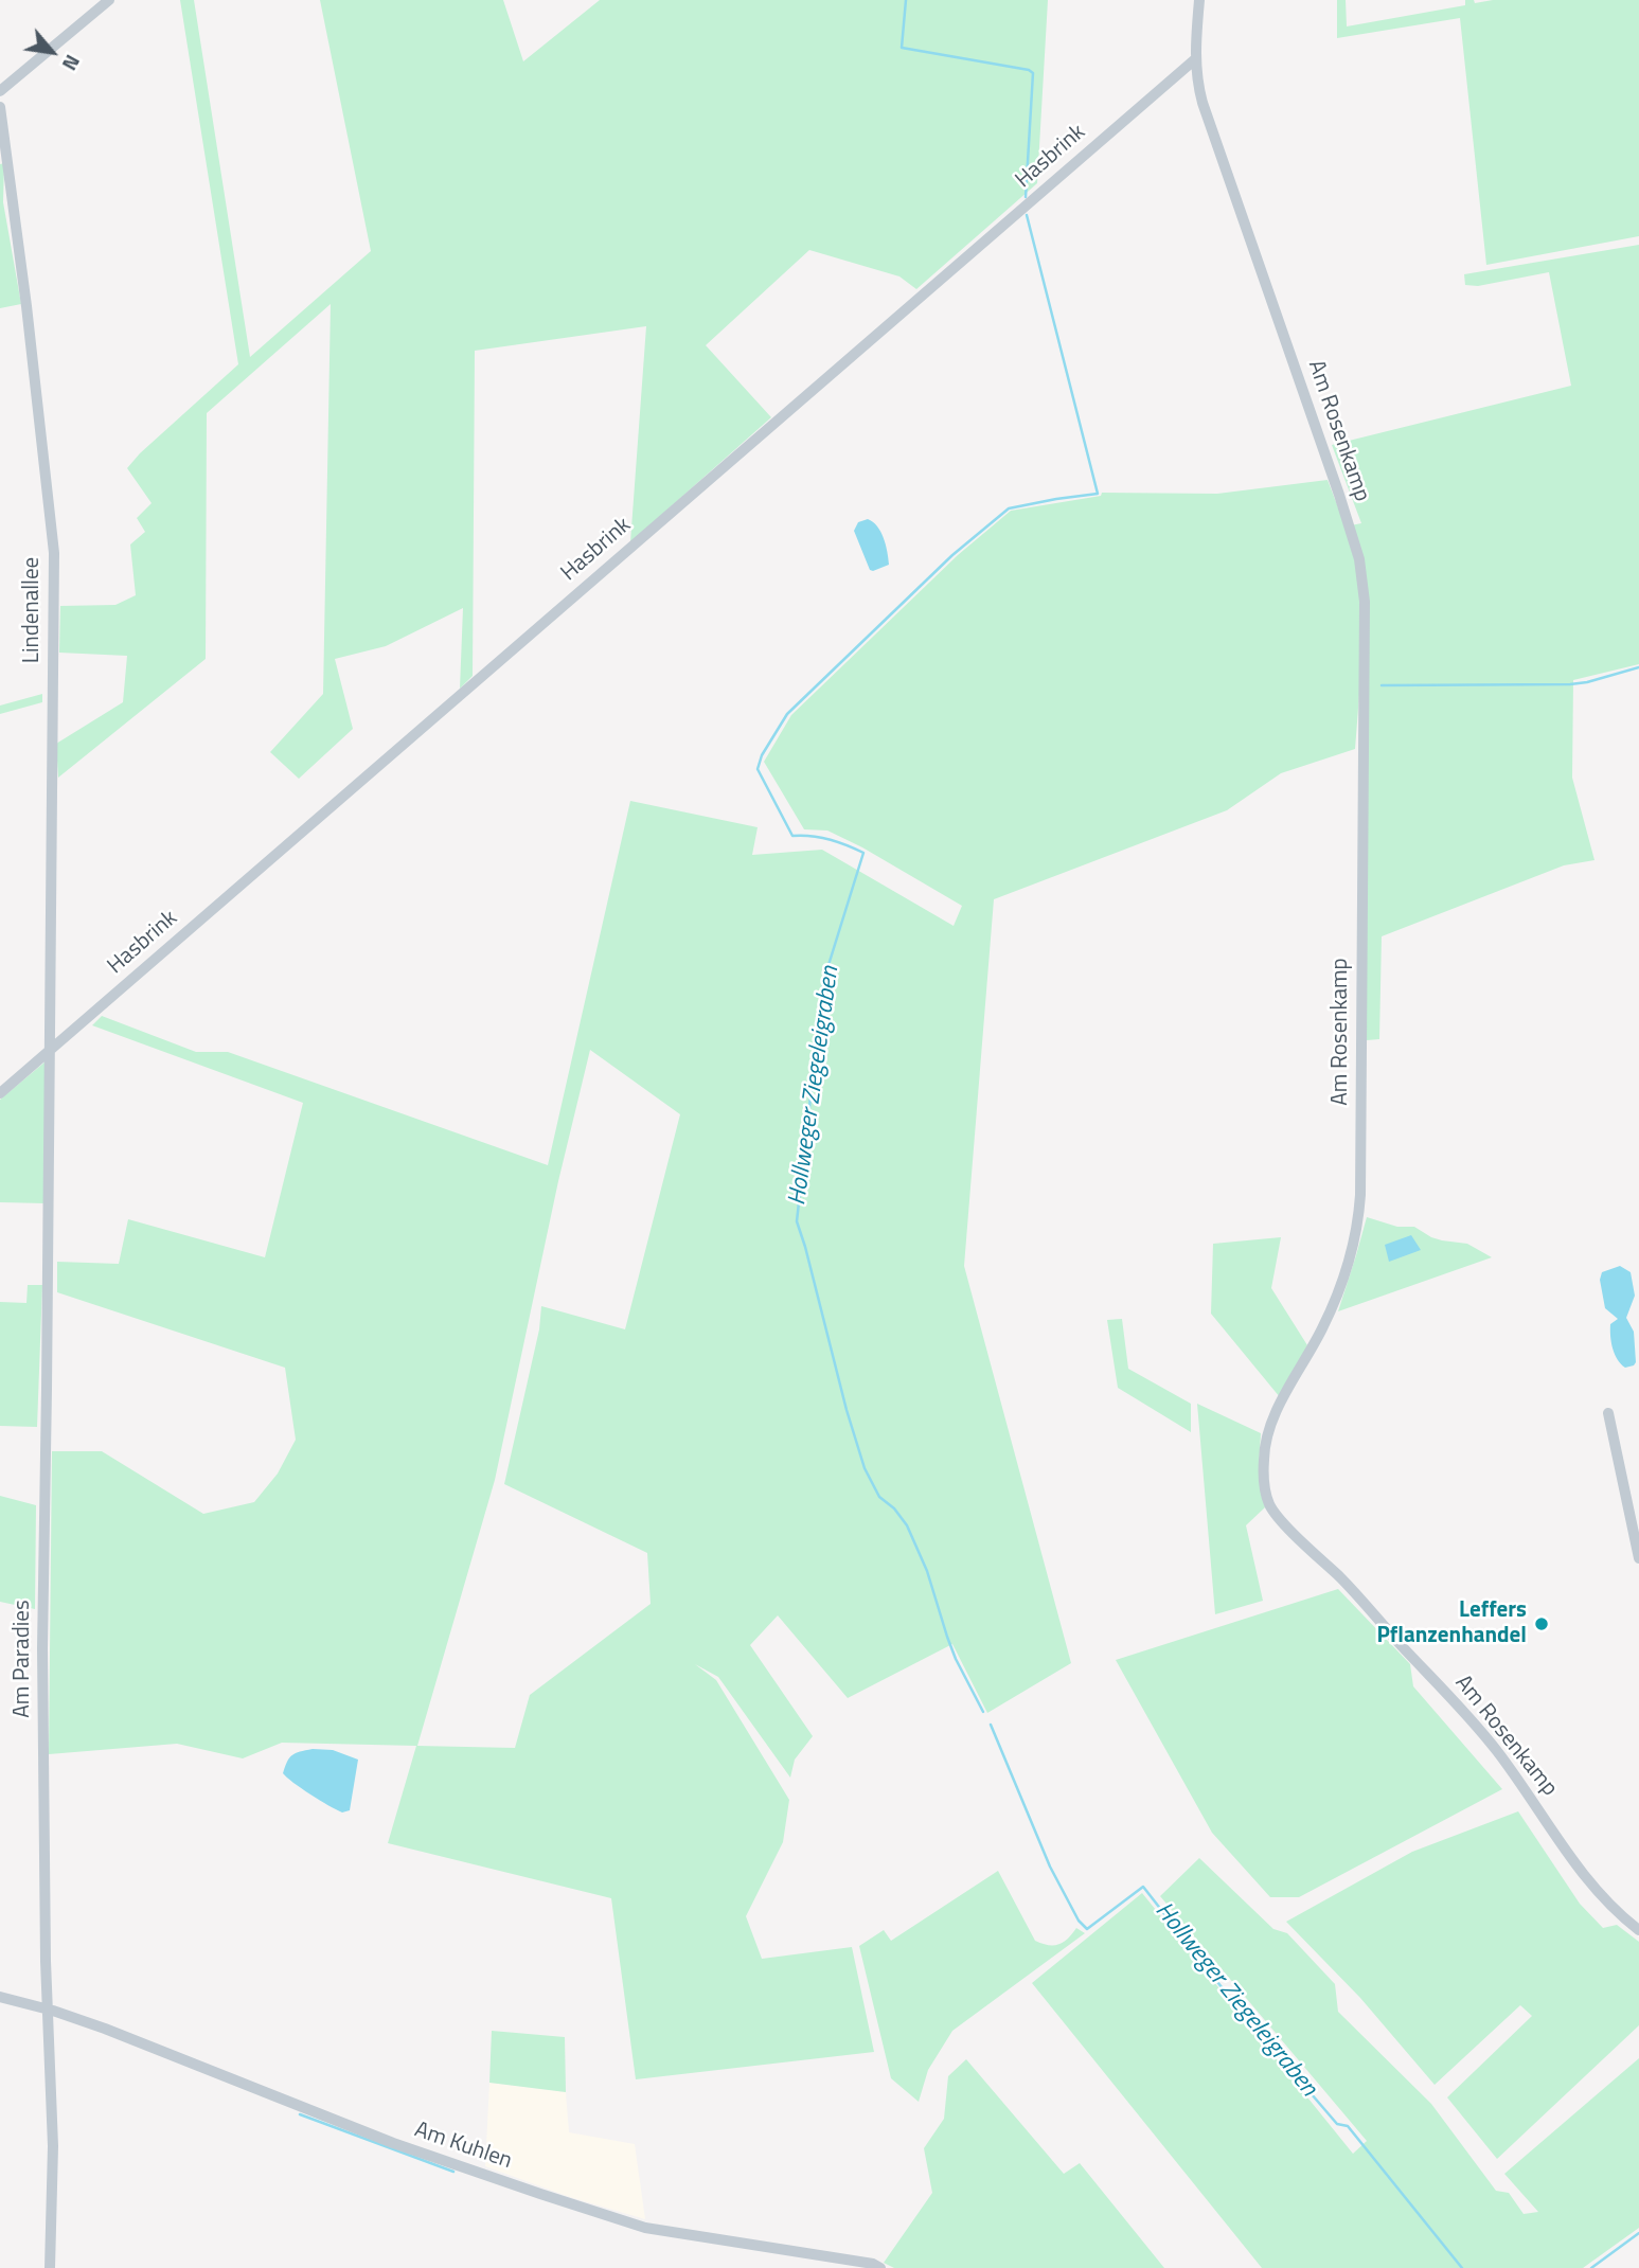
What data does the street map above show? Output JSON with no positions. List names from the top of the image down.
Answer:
{
  "streets": {
    "street": [
      "Hasbrink",
      "Am Rosenkamp",
      "Lindenallee",
      "Am Paradies",
      "Am Kuhlen"
    ]
  },
  "crossings": [
    ["Hasbrink", "Am Rosenkamp"],
    ["Hasbrink", "Lindenallee"],
    ["Hasbrink", "Am Paradies"],
    ["Lindenallee", "Am Paradies"],
    ["Am Paradies", "Am Kuhlen"]
  ],
  "water": ["Hollweger Ziegeleigraben"],
  "places": ["Leffers Pflanzenhandel"],
  "north": "bottom right"
}
